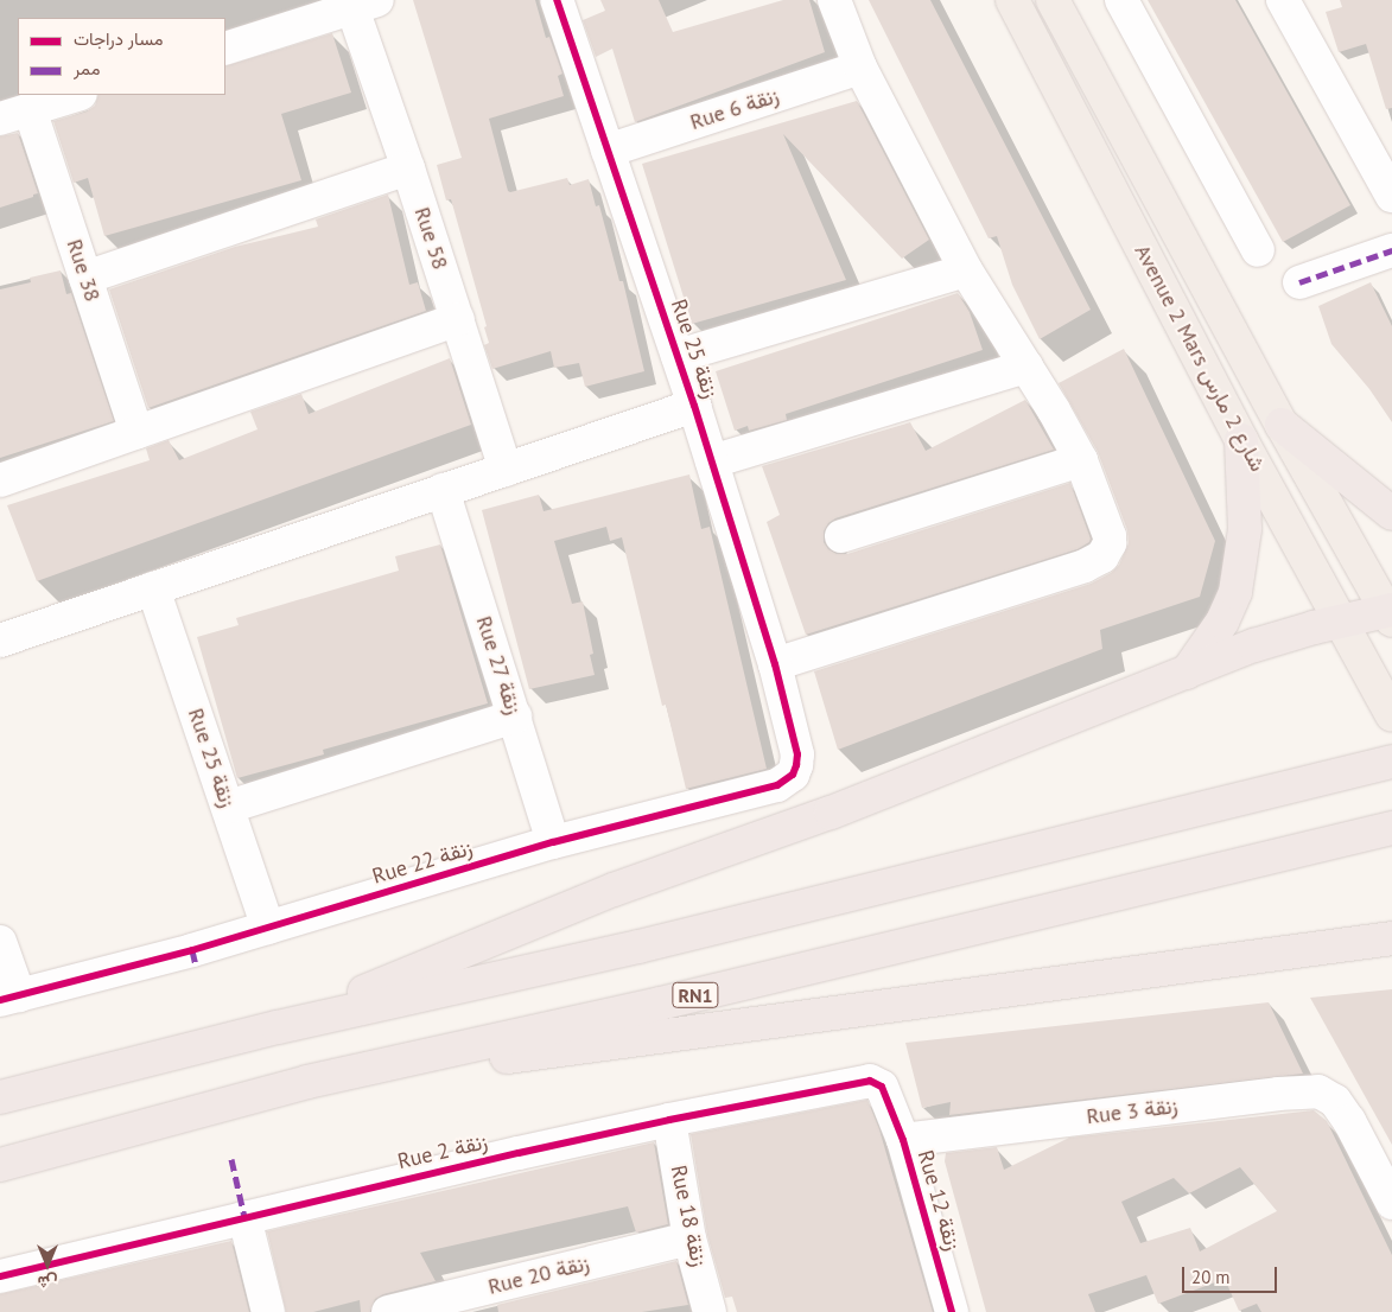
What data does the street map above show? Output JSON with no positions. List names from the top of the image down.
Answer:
{
  "streets": {
    "highway": ["RN1"],
    "main road": ["Avenue 2 Mars شارع 2 مارس"],
    "street": [
      "Rue 6 زنقة",
      "Rue 58",
      "Rue 38",
      "Rue 25 زنقة",
      "Rue 27 زنقة",
      "Rue 22 زنقة",
      "Rue 3 زنقة",
      "Rue 2 زنقة",
      "Rue 12 زنقة",
      "Rue 18 زنقة",
      "Rue 20 زنقة"
    ]
  },
  "crossings": [
    ["Rue 6 زنقة", "Rue 25 زنقة"],
    ["Rue 25 زنقة", "Rue 22 زنقة"],
    ["Rue 27 زنقة", "Rue 22 زنقة"],
    ["Rue 3 زنقة", "Rue 12 زنقة"],
    ["Rue 2 زنقة", "Rue 12 زنقة"],
    ["Rue 2 زنقة", "Rue 18 زنقة"],
    ["Rue 18 زنقة", "Rue 20 زنقة"]
  ],
  "legend": ["مسار دراجات", "ممر"],
  "scale_bar": "20 m",
  "north": "bottom"
}
